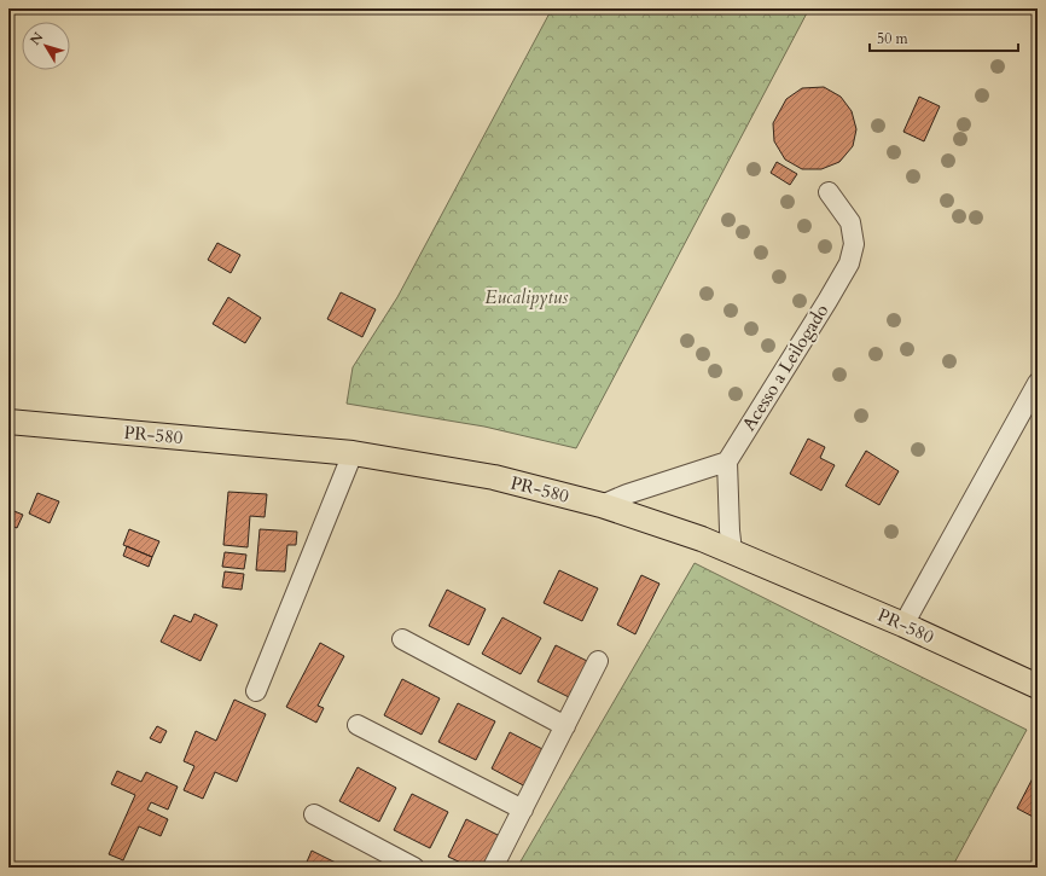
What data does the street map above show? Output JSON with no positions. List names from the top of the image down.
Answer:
{
  "streets": {
    "main road": ["PR-580"],
    "street": ["Acesso a Leilogado"]
  },
  "parks": ["Eucalipytus"],
  "scale_bar": "50 m",
  "north": "top left"
}
